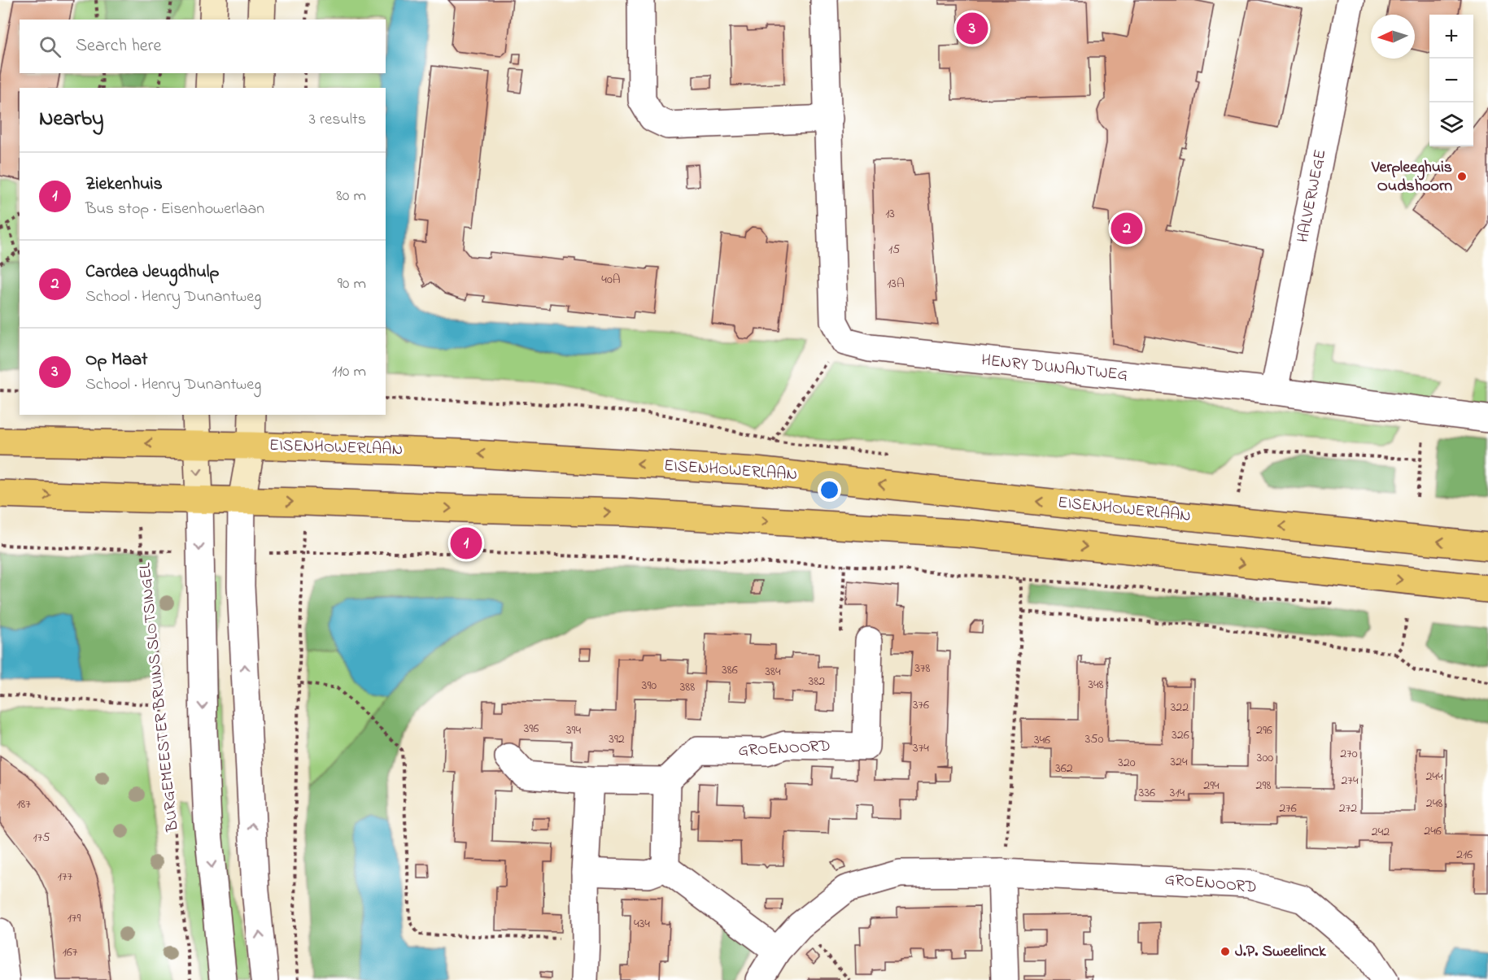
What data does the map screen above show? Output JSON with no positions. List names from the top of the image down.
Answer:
{
  "streets": {
    "main road": ["EISENHOWERLAAN"],
    "street": ["HALVERWEGE", "HENRY DUNANTWEG", "GROENOORD"],
    "path": ["BURGEMEESTER BRUINS SLOTSINGEL"]
  },
  "crossings": [
    ["HALVERWEGE", "HENRY DUNANTWEG"]
  ],
  "places": ["Verpleeghuis Oudshoorn", "J.P. Sweelinck"],
  "house_numbers": [
    "13",
    "15",
    "40A",
    "13A",
    "378",
    "386",
    "384",
    "382",
    "348",
    "390",
    "388",
    "376",
    "322",
    "396",
    "394",
    "296",
    "326",
    "392",
    "350",
    "346",
    "374",
    "270",
    "300",
    "324",
    "320",
    "362",
    "244",
    "274",
    "294",
    "298",
    "336",
    "314",
    "248",
    "187",
    "276",
    "272",
    "246",
    "242",
    "175",
    "216",
    "177",
    "179",
    "434",
    "167"
  ],
  "north": "left",
  "page": {
    "pins": ["3", "2", "1"],
    "map_buttons": ["+", "−"],
    "search": "Search here",
    "heading": ["Nearby", "3 results"],
    "list": [
      {
        "mark": "1",
        "name": "Ziekenhuis",
        "note": "Bus stop · Eisenhowerlaan",
        "value": "80 m"
      },
      {
        "mark": "2",
        "name": "Cardea Jeugdhulp",
        "note": "School · Henry Dunantweg",
        "value": "90 m"
      },
      {
        "mark": "3",
        "name": "Op Maat",
        "note": "School · Henry Dunantweg",
        "value": "110 m"
      }
    ]
  }
}
